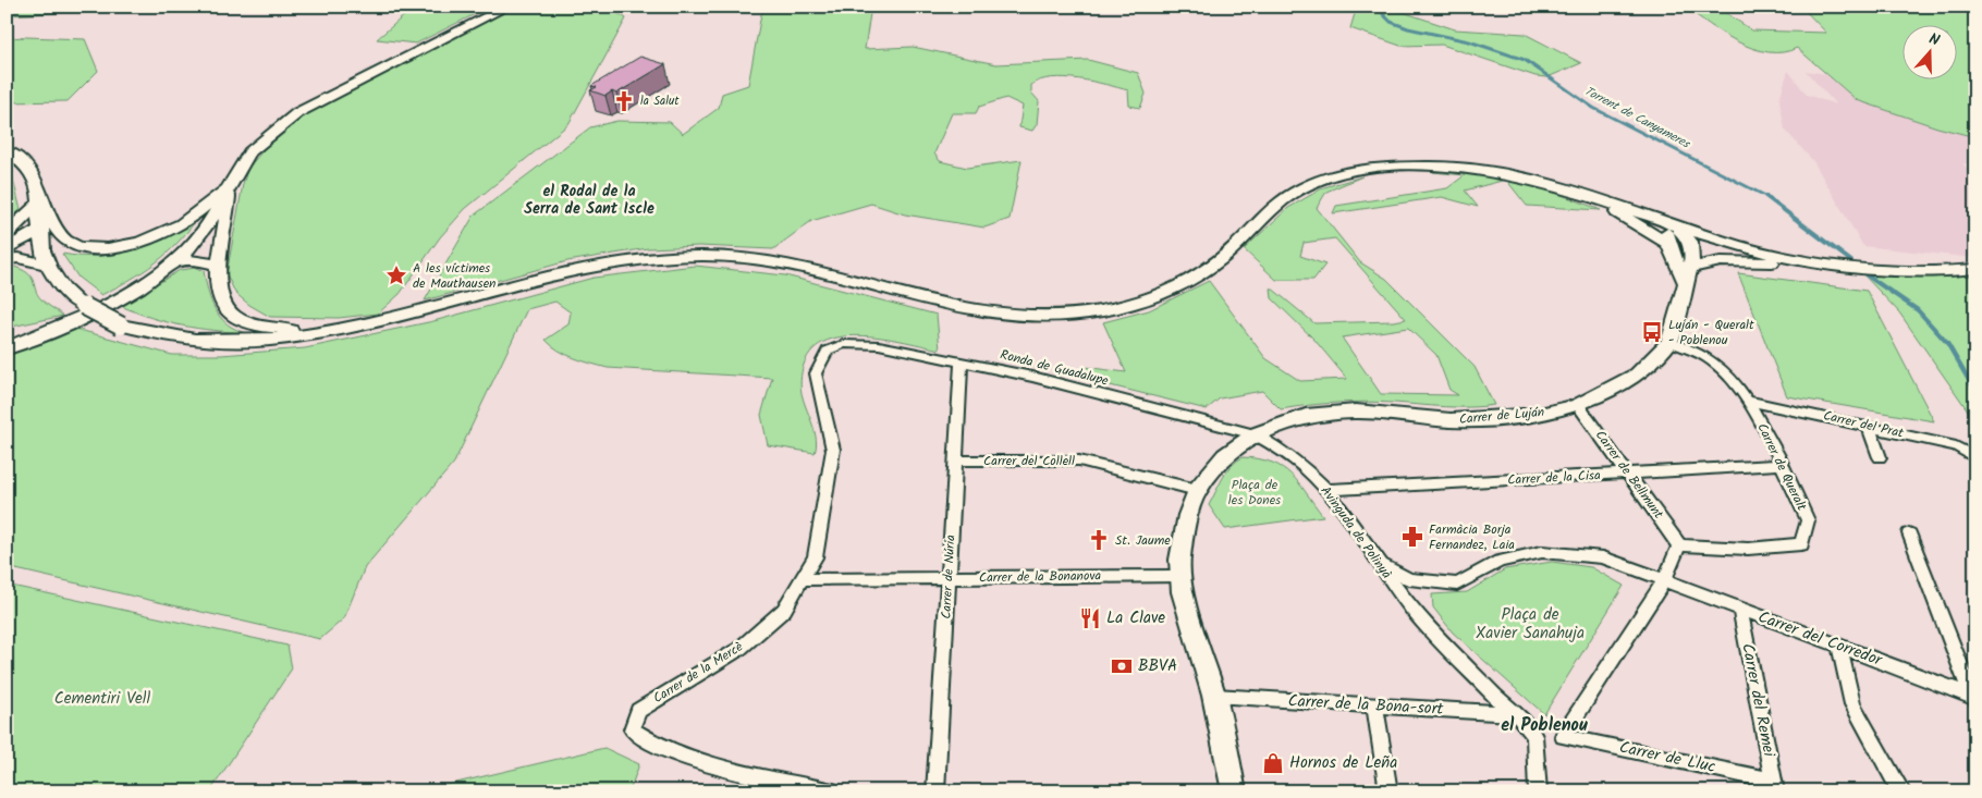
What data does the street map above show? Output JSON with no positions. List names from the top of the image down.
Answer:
{
  "streets": {
    "main road": ["Carrer de Luján"],
    "street": [
      "Ronda de Guadalupe",
      "Carrer del Prat",
      "Carrer del Collell",
      "Carrer de Queralt",
      "Carrer de Bellmunt",
      "Carrer de la Cisa",
      "Avinguda de Polinyà",
      "Carrer de Núria",
      "Carrer de la Bonanova",
      "Carrer del Corredor",
      "Carrer de la Mercè",
      "Carrer del Remei",
      "Carrer de la Bona-sort",
      "Carrer de Lluc"
    ]
  },
  "crossings": [
    ["Ronda de Guadalupe", "Carrer de Luján"],
    ["Ronda de Guadalupe", "Avinguda de Polinyà"],
    ["Ronda de Guadalupe", "Carrer de Núria"],
    ["Ronda de Guadalupe", "Carrer de la Mercè"],
    ["Carrer de Luján", "Carrer de Queralt"],
    ["Carrer de Luján", "Carrer de Bellmunt"],
    ["Carrer de Luján", "Avinguda de Polinyà"],
    ["Carrer del Prat", "Carrer de Queralt"],
    ["Carrer del Collell", "Carrer de Núria"],
    ["Carrer de Queralt", "Carrer de Bellmunt"],
    ["Carrer de Queralt", "Carrer de la Cisa"],
    ["Carrer de Bellmunt", "Carrer de la Cisa"],
    ["Carrer de la Cisa", "Avinguda de Polinyà"],
    ["Avinguda de Polinyà", "Carrer de la Bona-sort"],
    ["Carrer de Núria", "Carrer de la Bonanova"],
    ["Carrer de la Bonanova", "Carrer de la Mercè"],
    ["Carrer del Corredor", "Carrer del Remei"],
    ["Carrer del Corredor", "Carrer de Lluc"],
    ["Carrer del Remei", "Carrer de Lluc"]
  ],
  "districts": ["el Rodal de la Serra de Sant Iscle", "el Poblenou"],
  "water": ["Torrent de Canyameres"],
  "parks": ["Plaça de les Dones", "Plaça de Xavier Sanahuja", "Cementiri Vell"],
  "places": {
    "church": ["la Salut", "St. Jaume"],
    "place": ["A les víctimes de Mauthausen"],
    "bus stop": ["Luján - Queralt - Poblenou"],
    "pharmacy": ["Farmàcia Borja Fernandez, Laia"],
    "restaurant": ["La Clave"],
    "bank": ["BBVA"],
    "shop": ["Hornos de Leña"]
  },
  "north": "top"
}
